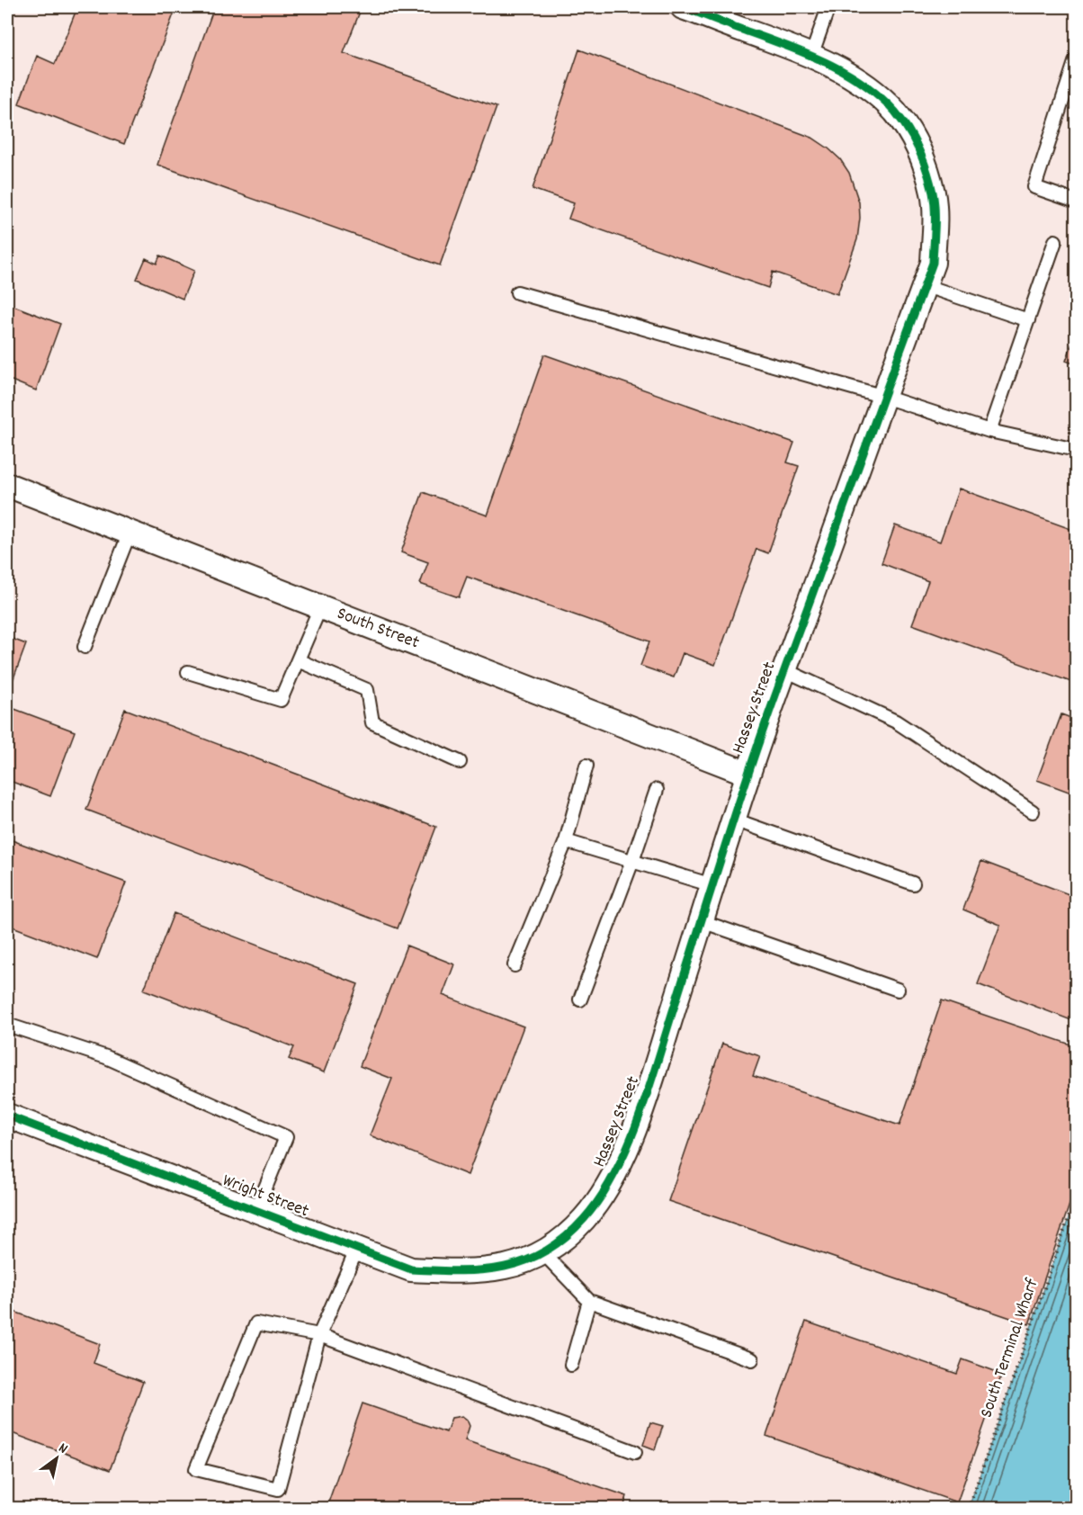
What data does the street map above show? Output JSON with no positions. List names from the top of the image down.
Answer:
{
  "streets": {
    "street": ["South Street", "Hassey Street", "Wright Street"],
    "path": ["South Terminal Wharf"]
  },
  "crossings": [
    ["South Street", "Hassey Street"],
    ["Hassey Street", "Wright Street"]
  ],
  "north": "top right"
}
